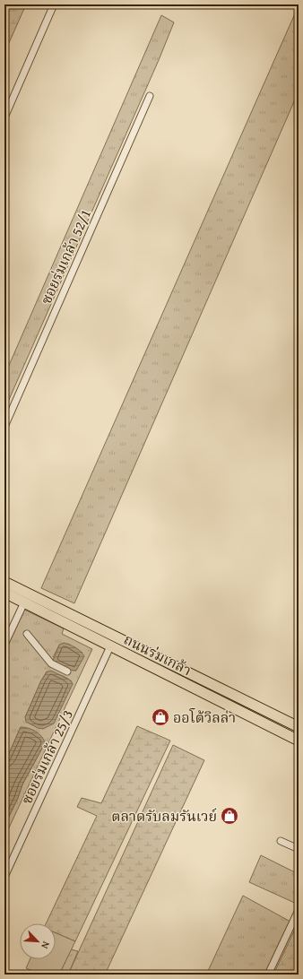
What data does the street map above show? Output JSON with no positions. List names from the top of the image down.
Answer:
{
  "streets": {
    "main road": ["ถนนร่มเกล้า"],
    "street": ["ซอยร่มเกล้า 52/1", "ซอยร่มเกล้า 25/3"]
  },
  "crossings": [
    ["ถนนร่มเกล้า", "ซอยร่มเกล้า 25/3"]
  ],
  "places": {
    "shop": ["ออโต้วิลล่า", "ตลาดรับลมรันเวย์"]
  },
  "north": "bottom right"
}
